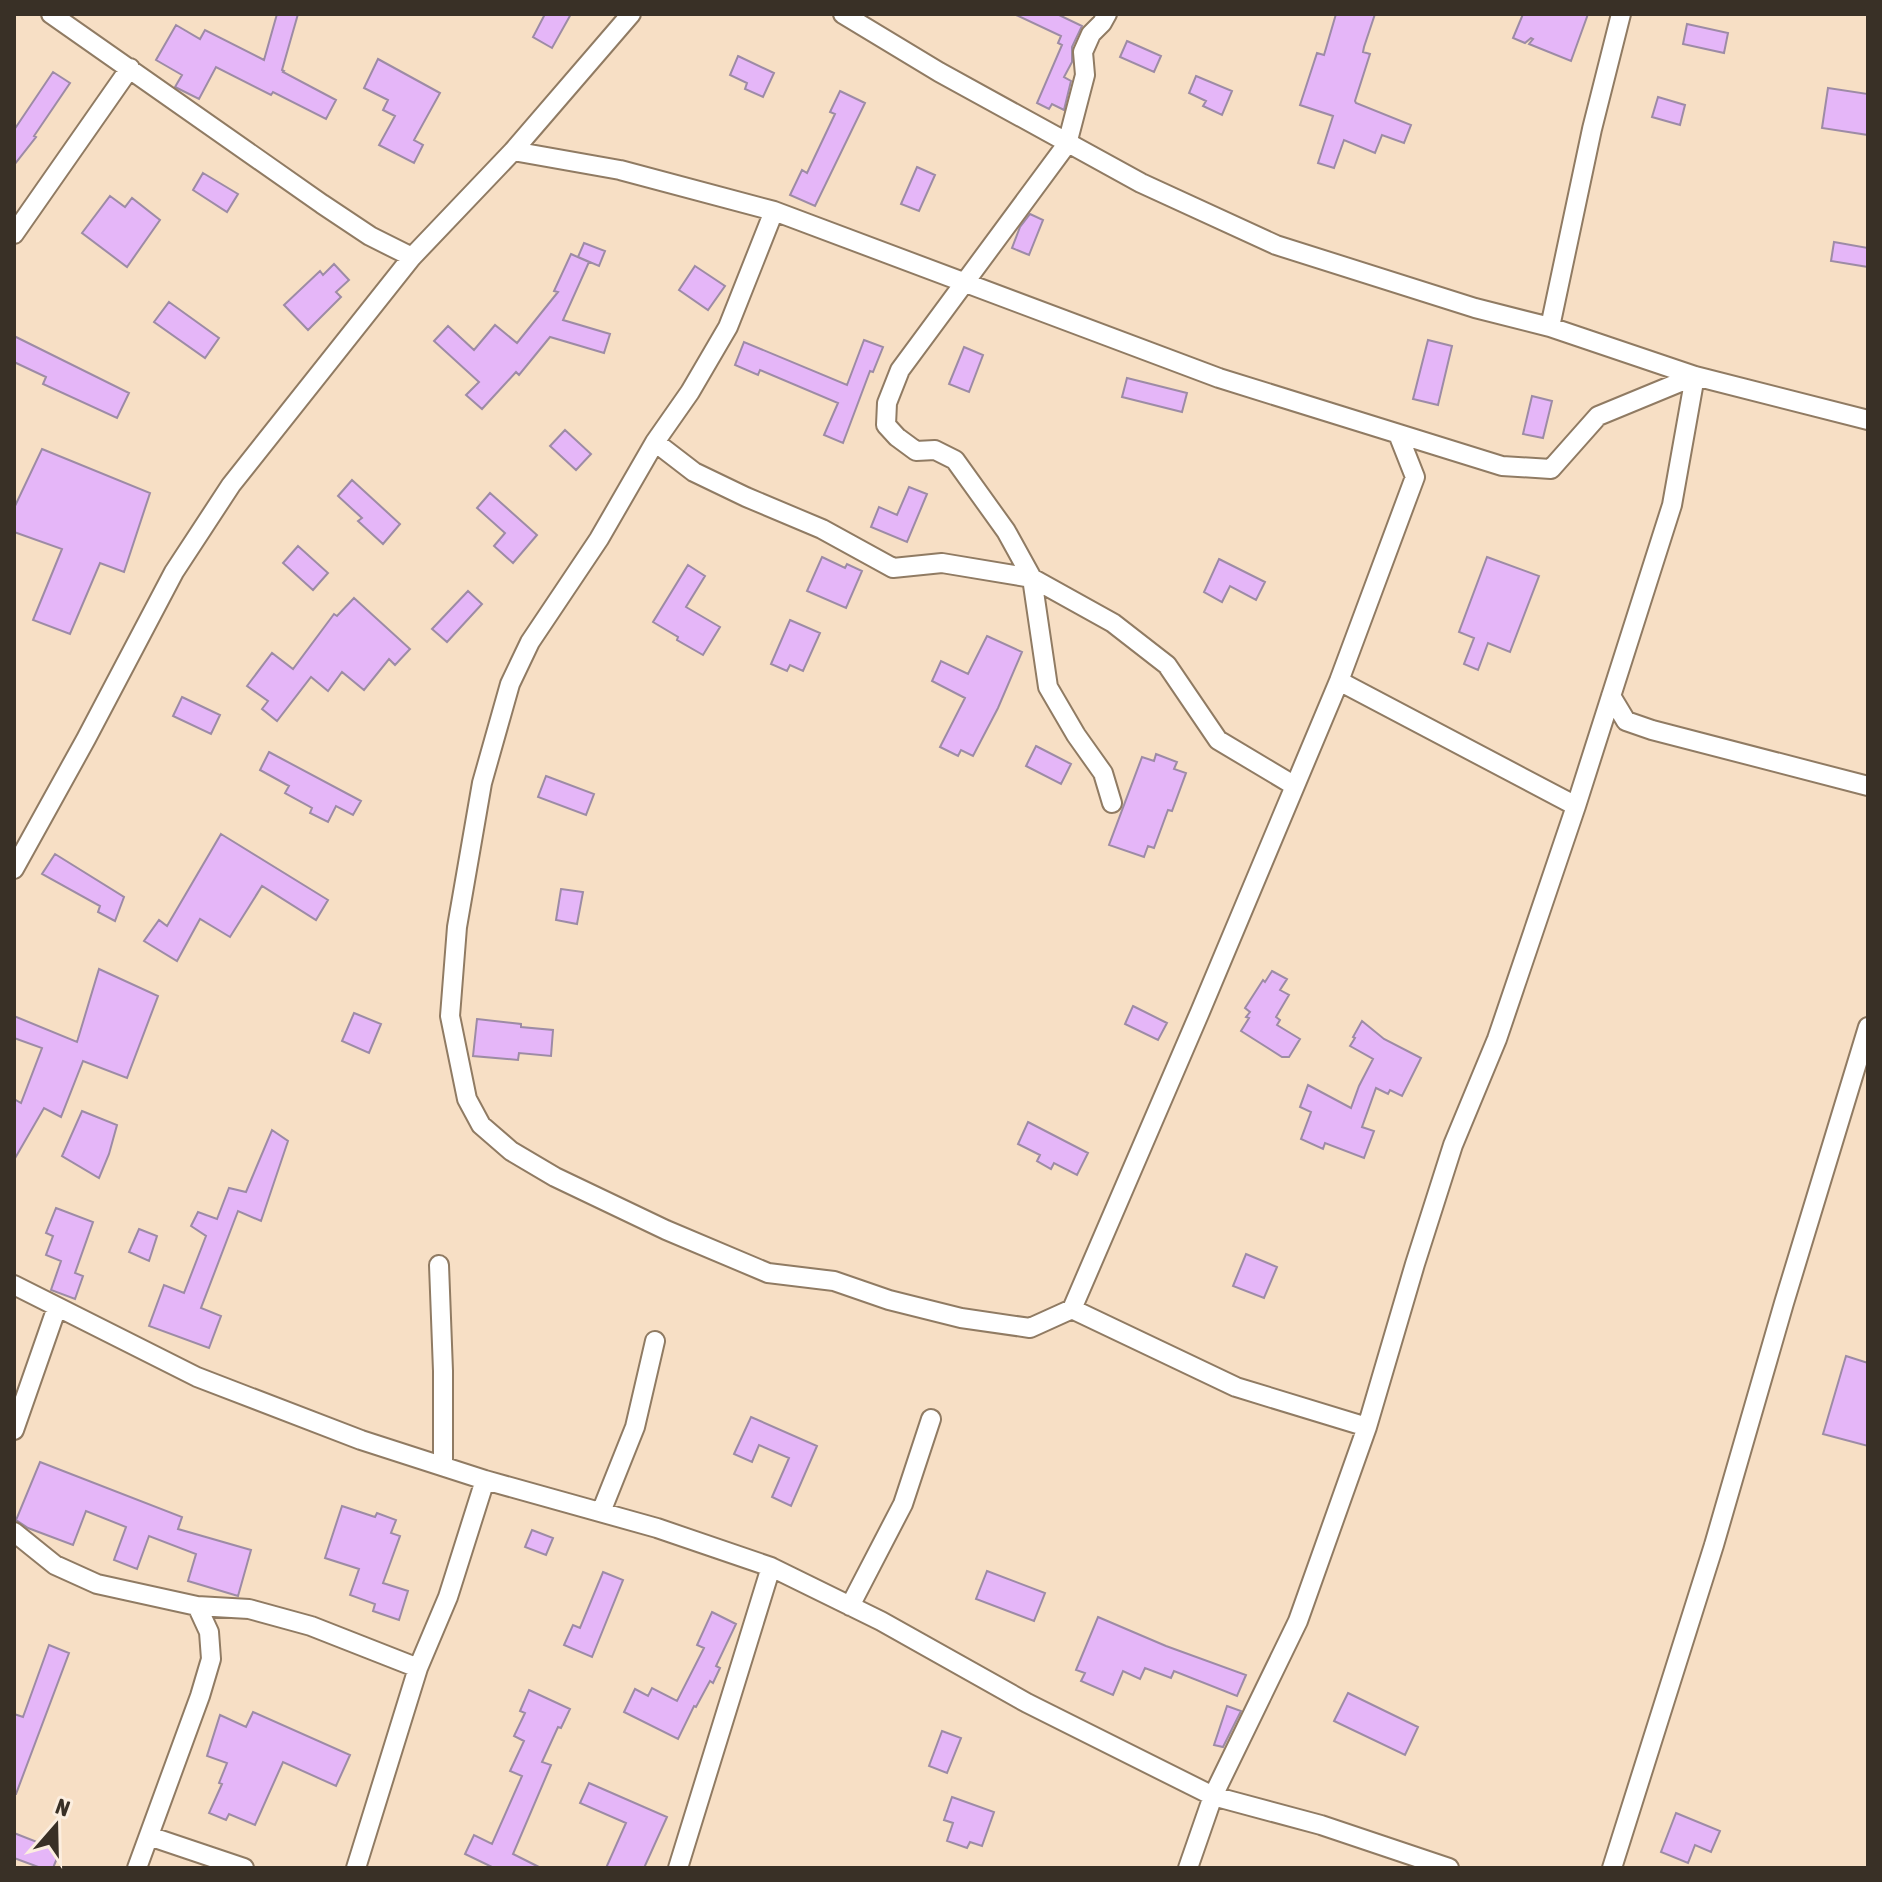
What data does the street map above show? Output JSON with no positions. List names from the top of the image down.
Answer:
{
  "north": "top"
}
